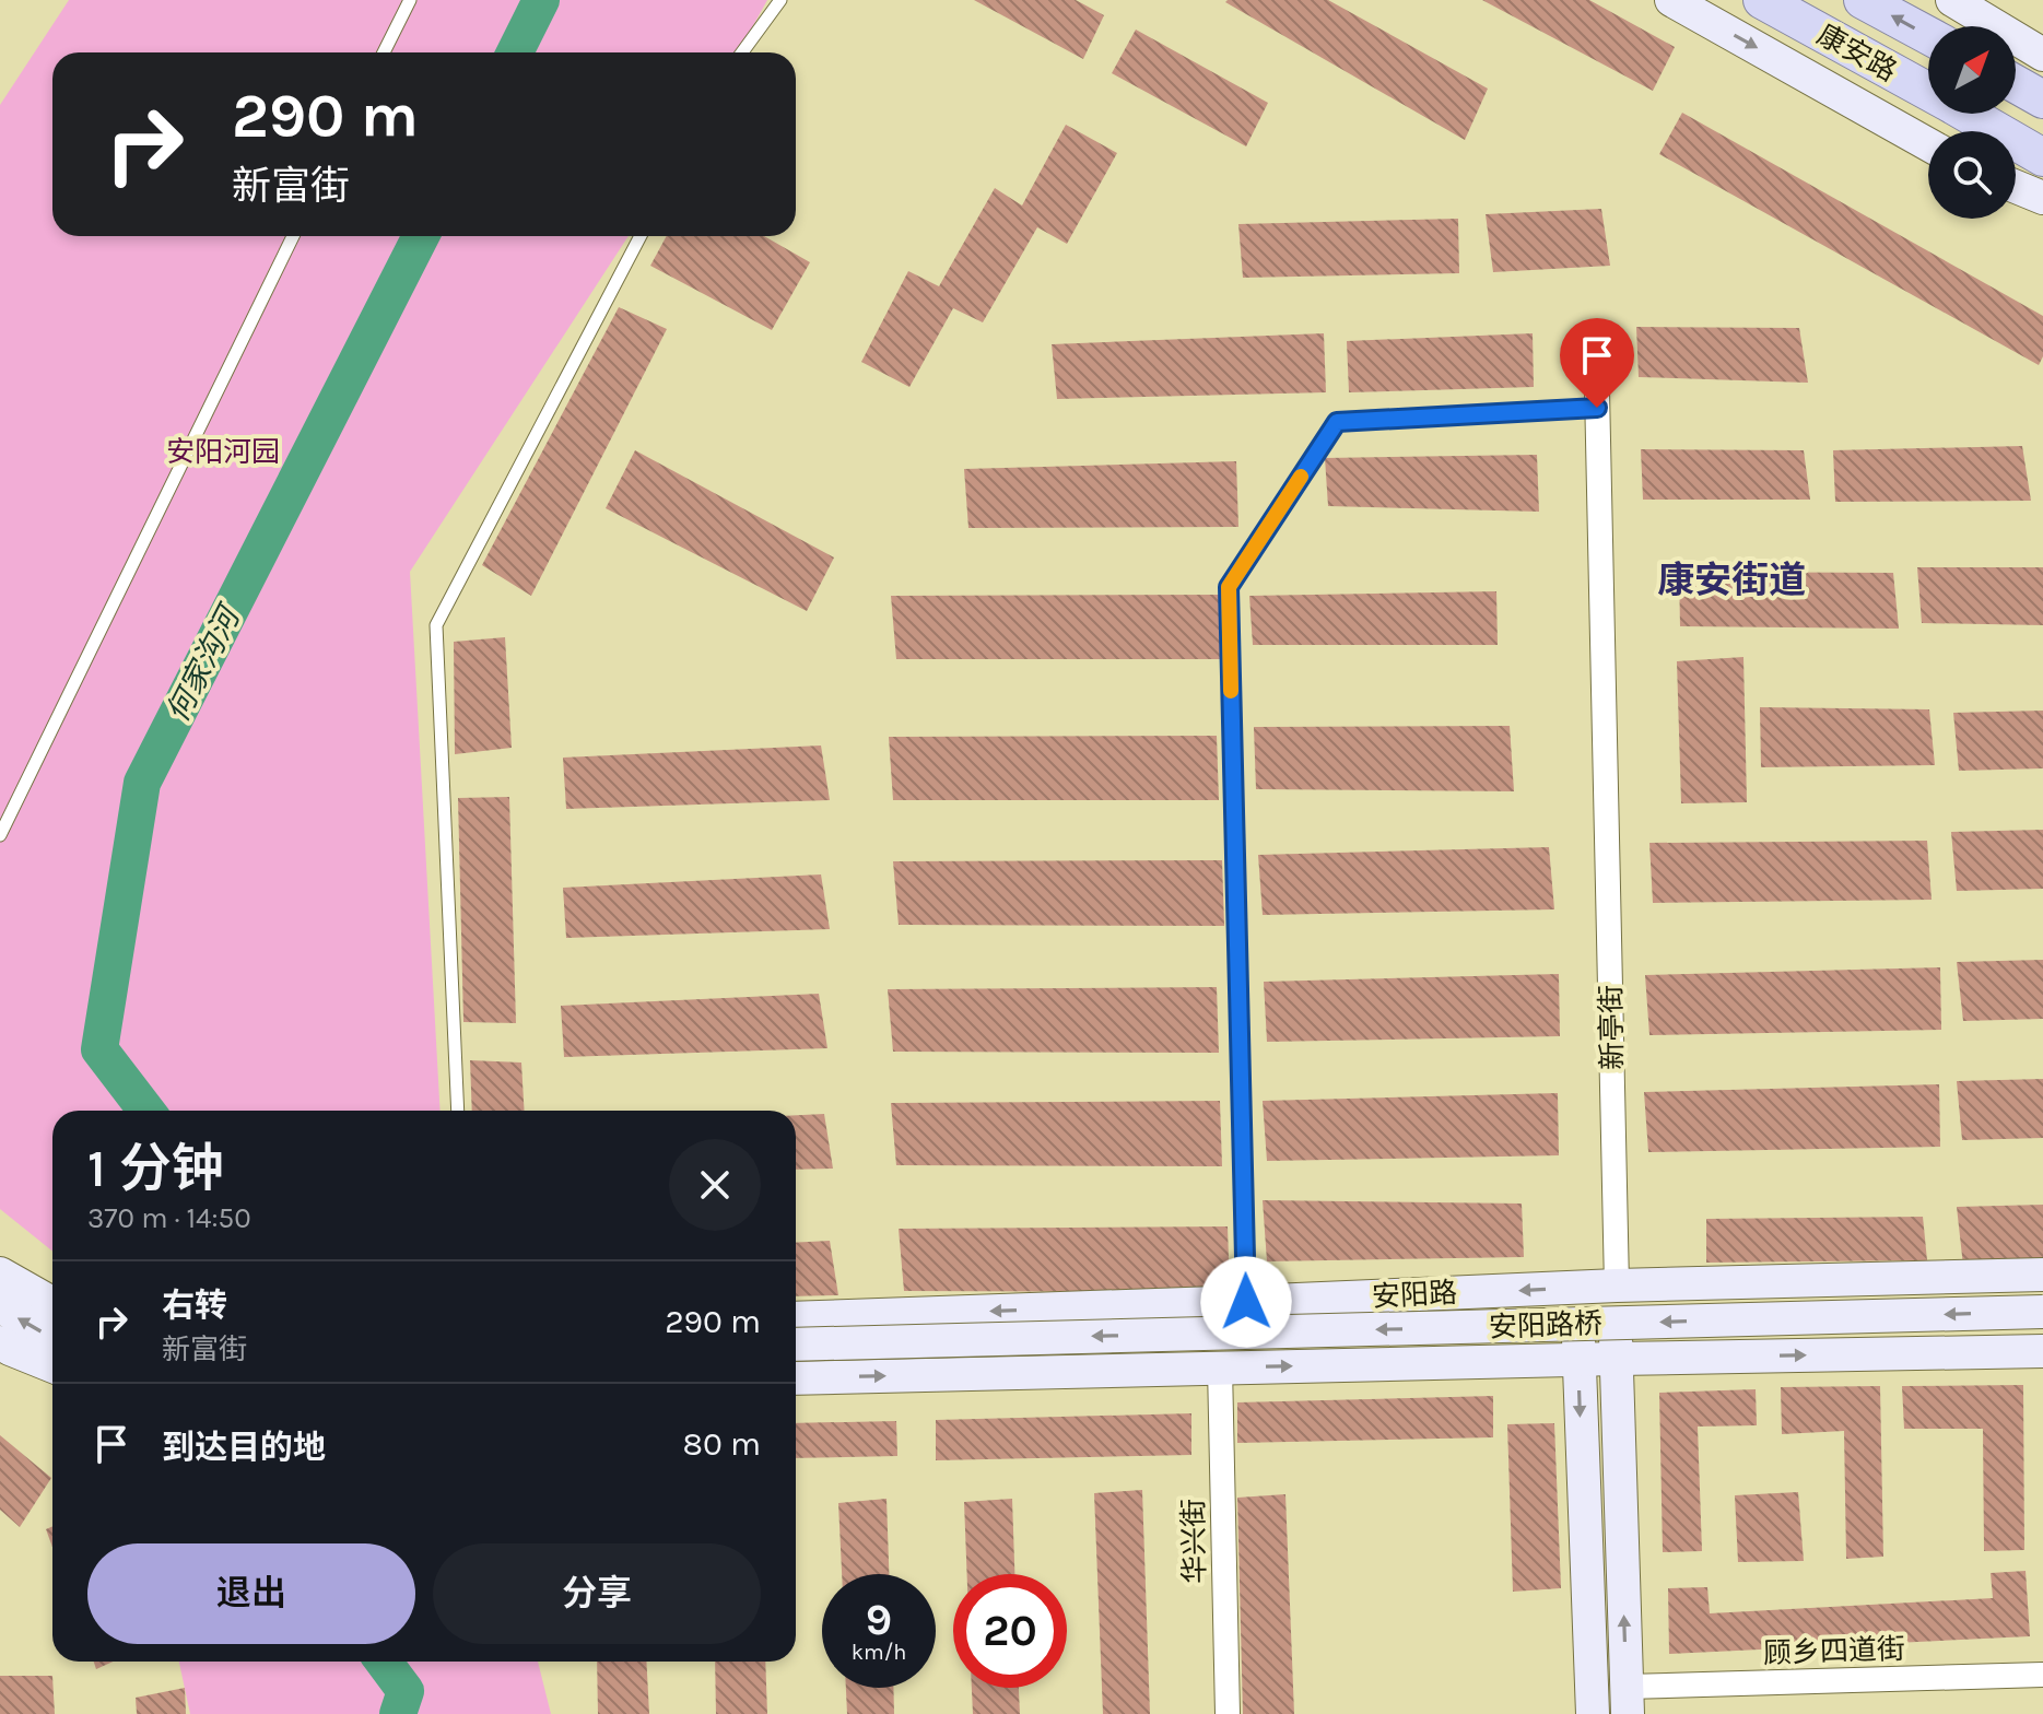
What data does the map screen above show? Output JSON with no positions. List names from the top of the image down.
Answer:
{
  "streets": {
    "main road": [
      "康安路",
      "新亭街",
      "安阳路",
      "安阳路桥"
    ],
    "street": ["华兴街", "顾乡四道街"]
  },
  "crossings": [
    ["新亭街", "安阳路"],
    ["新亭街", "顾乡四道街"]
  ],
  "districts": ["康安街道"],
  "water": ["何家沟河"],
  "parks": ["安阳河园"],
  "north": "top right",
  "page": {
    "turn": ["290 m", "新富街"],
    "heading": ["1 分钟", "370 m · 14:50"],
    "list": [
      {
        "name": "右转",
        "note": "新富街",
        "value": "290 m"
      },
      {
        "name": "到达目的地",
        "value": "80 m"
      }
    ],
    "buttons": ["退出", "分享"],
    "speed": "9 km/h",
    "limit": "20"
  }
}
